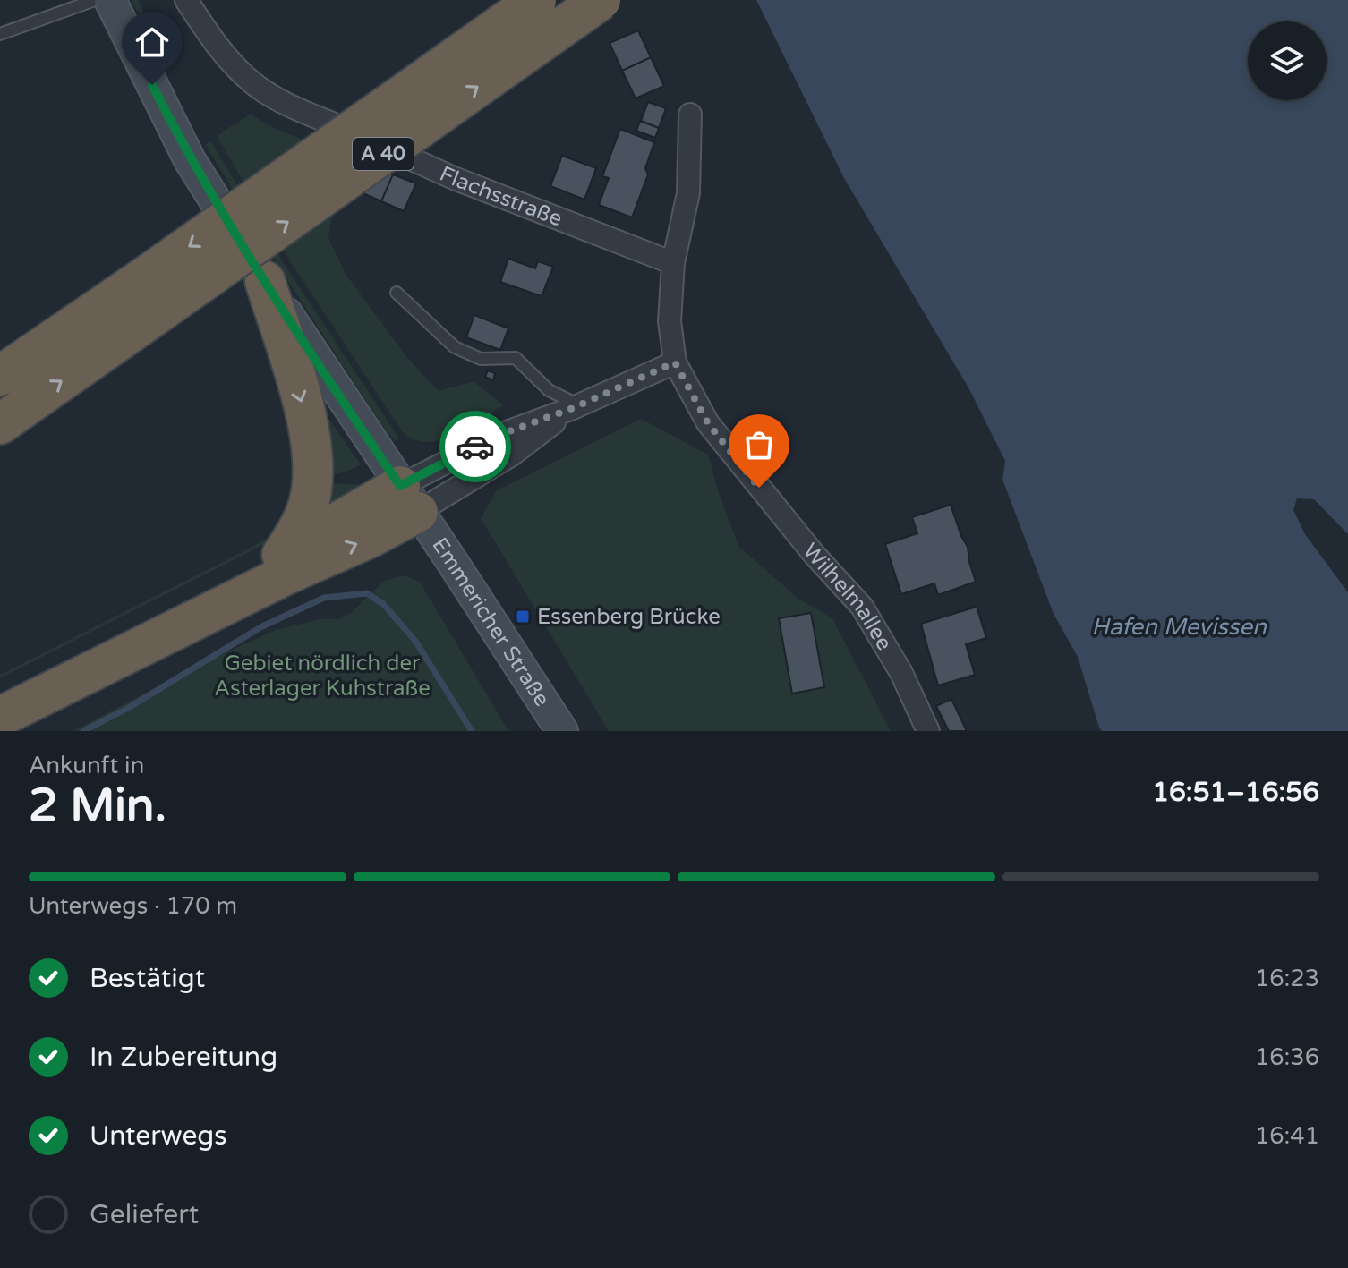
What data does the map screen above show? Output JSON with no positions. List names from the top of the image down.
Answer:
{
  "streets": {
    "highway": ["A 40"],
    "main road": ["Emmericher Straße"],
    "street": ["Flachsstraße", "Wilhelmallee"]
  },
  "crossings": [
    ["Flachsstraße", "Wilhelmallee"]
  ],
  "water": ["Hafen Mevissen"],
  "parks": ["Gebiet nördlich der Asterlager Kuhstraße"],
  "places": {
    "transit": ["Essenberg Brücke"]
  },
  "page": {
    "heading": ["2 Min.", "Ankunft in", "16:51–16:56"],
    "bar": "Unterwegs · 170 m",
    "list": [
      ["Bestätigt", "16:23"],
      ["In Zubereitung", "16:36"],
      ["Unterwegs", "16:41"],
      "Geliefert"
    ]
  }
}
